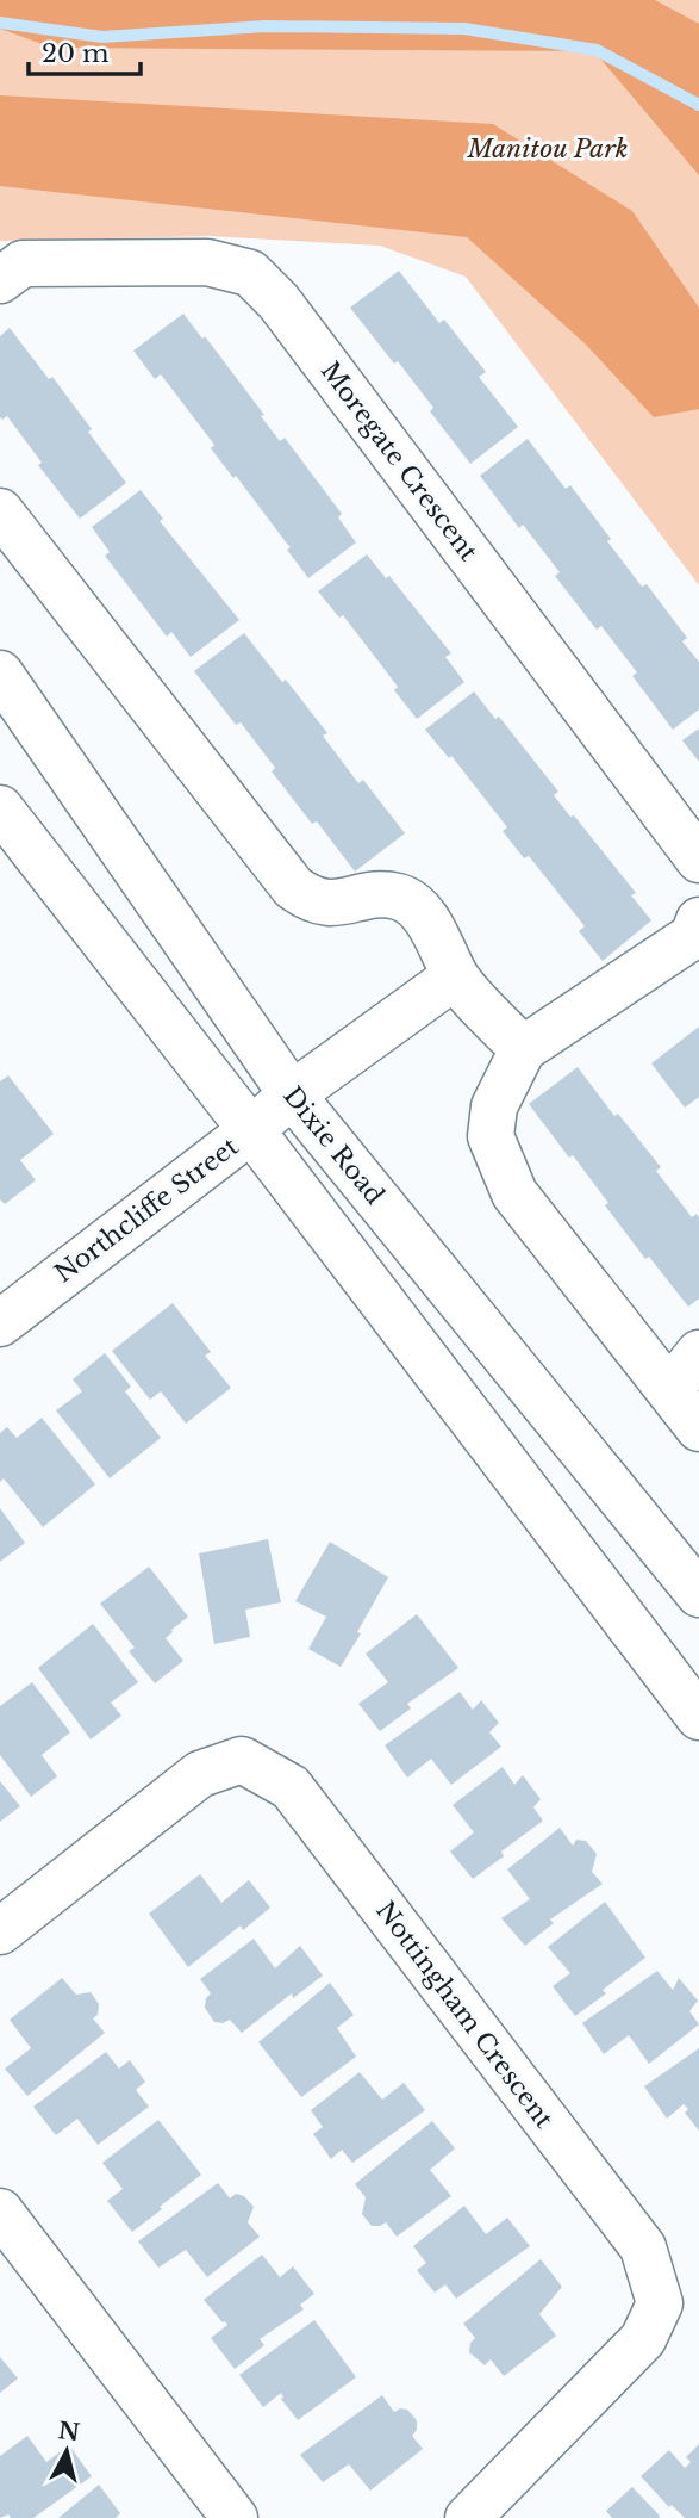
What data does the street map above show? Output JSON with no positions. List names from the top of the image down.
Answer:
{
  "streets": {
    "street": [
      "Moregate Crescent",
      "Dixie Road",
      "Northcliffe Street",
      "Nottingham Crescent"
    ]
  },
  "crossings": [
    ["Dixie Road", "Northcliffe Street"]
  ],
  "parks": ["Manitou Park"],
  "scale_bar": "20 m",
  "north": "top"
}
